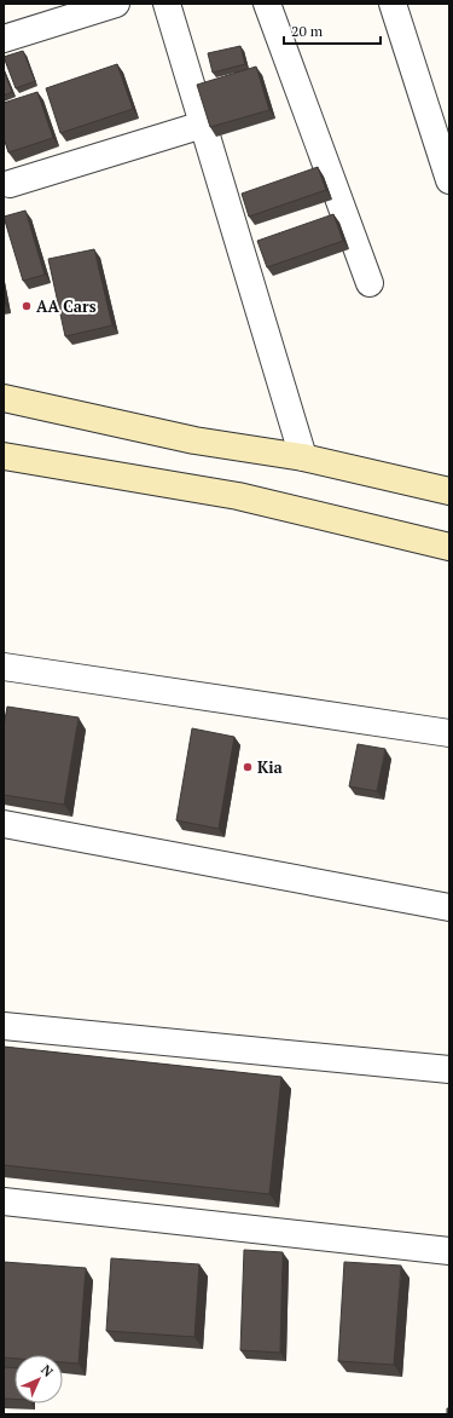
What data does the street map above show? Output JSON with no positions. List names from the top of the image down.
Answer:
{
  "places": ["AA Cars", "Kia"],
  "scale_bar": "20 m",
  "north": "top right"
}
